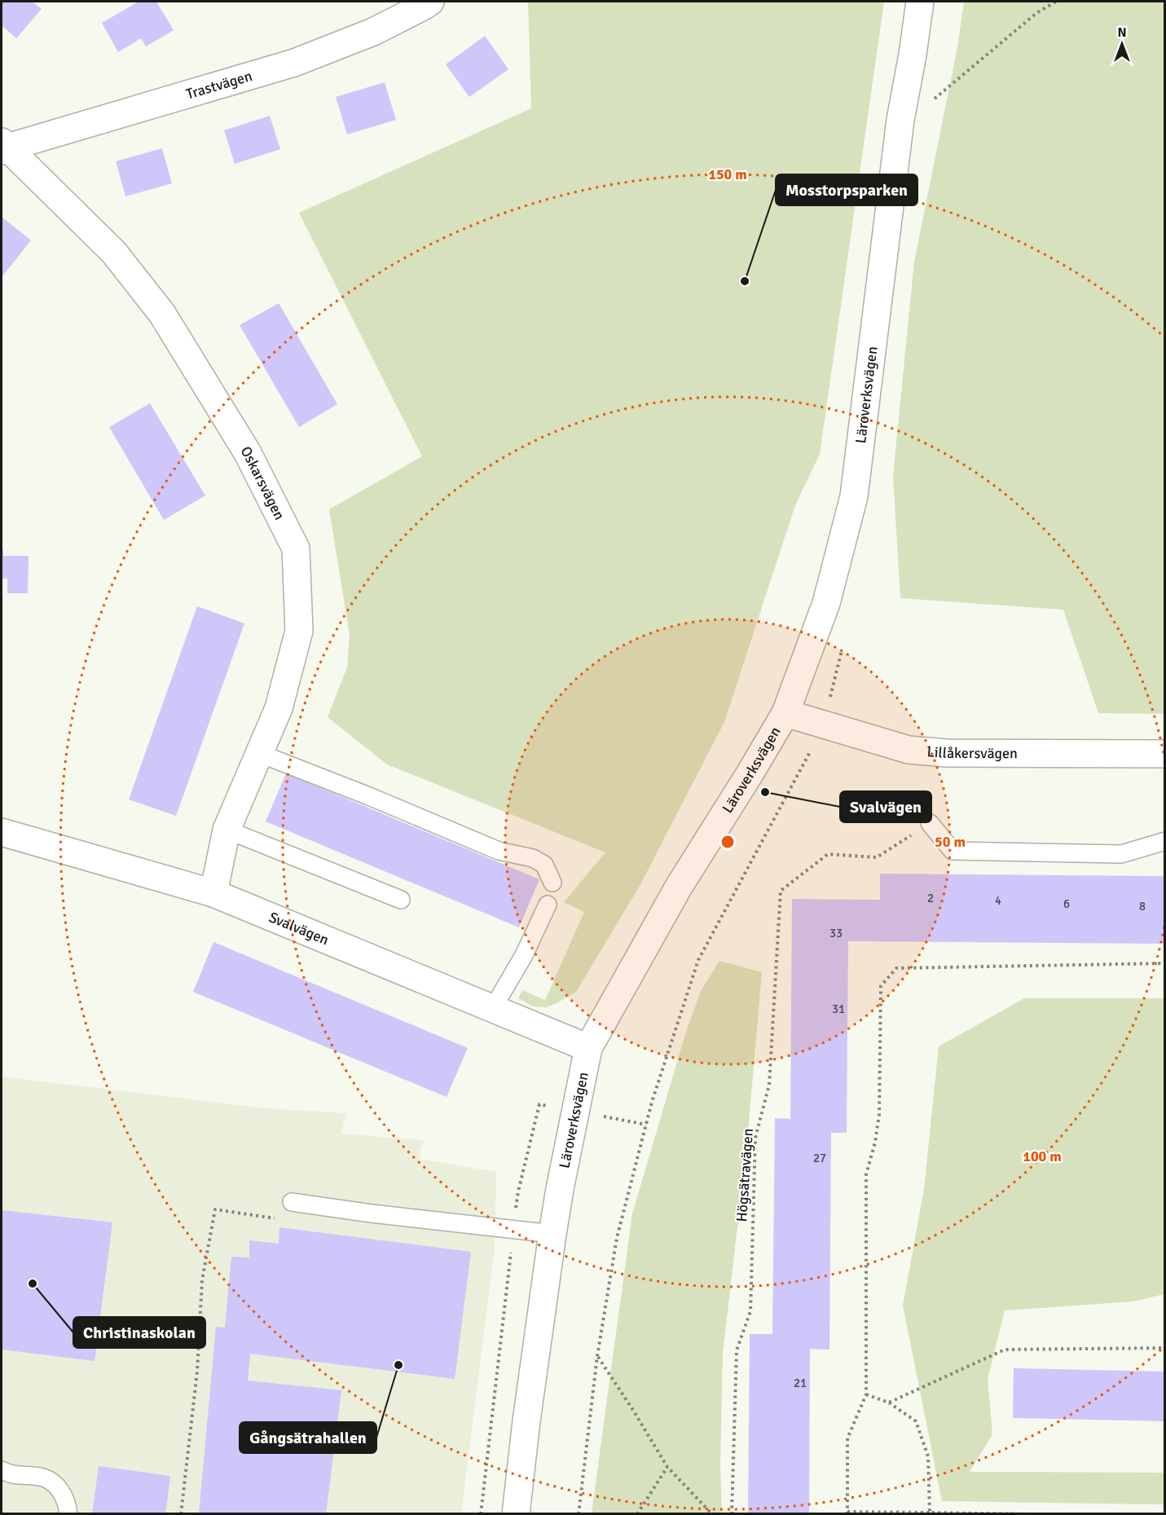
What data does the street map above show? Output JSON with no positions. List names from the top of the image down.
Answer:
{
  "streets": {
    "street": [
      "Trastvägen",
      "Läroverksvägen",
      "Oskarsvägen",
      "Lillåkersvägen",
      "Svalvägen"
    ],
    "path": ["Högsätravägen"]
  },
  "crossings": [
    ["Trastvägen", "Oskarsvägen"],
    ["Läroverksvägen", "Lillåkersvägen"],
    ["Läroverksvägen", "Svalvägen"],
    ["Oskarsvägen", "Svalvägen"]
  ],
  "places": [
    "Mosstorpsparken",
    "Svalvägen",
    "Christinaskolan",
    "Gångsätrahallen"
  ],
  "house_numbers": [
    "2",
    "4",
    "6",
    "8",
    "33",
    "31",
    "27",
    "21"
  ],
  "north": "top",
  "rings": ["150 m", "50 m", "100 m"]
}
